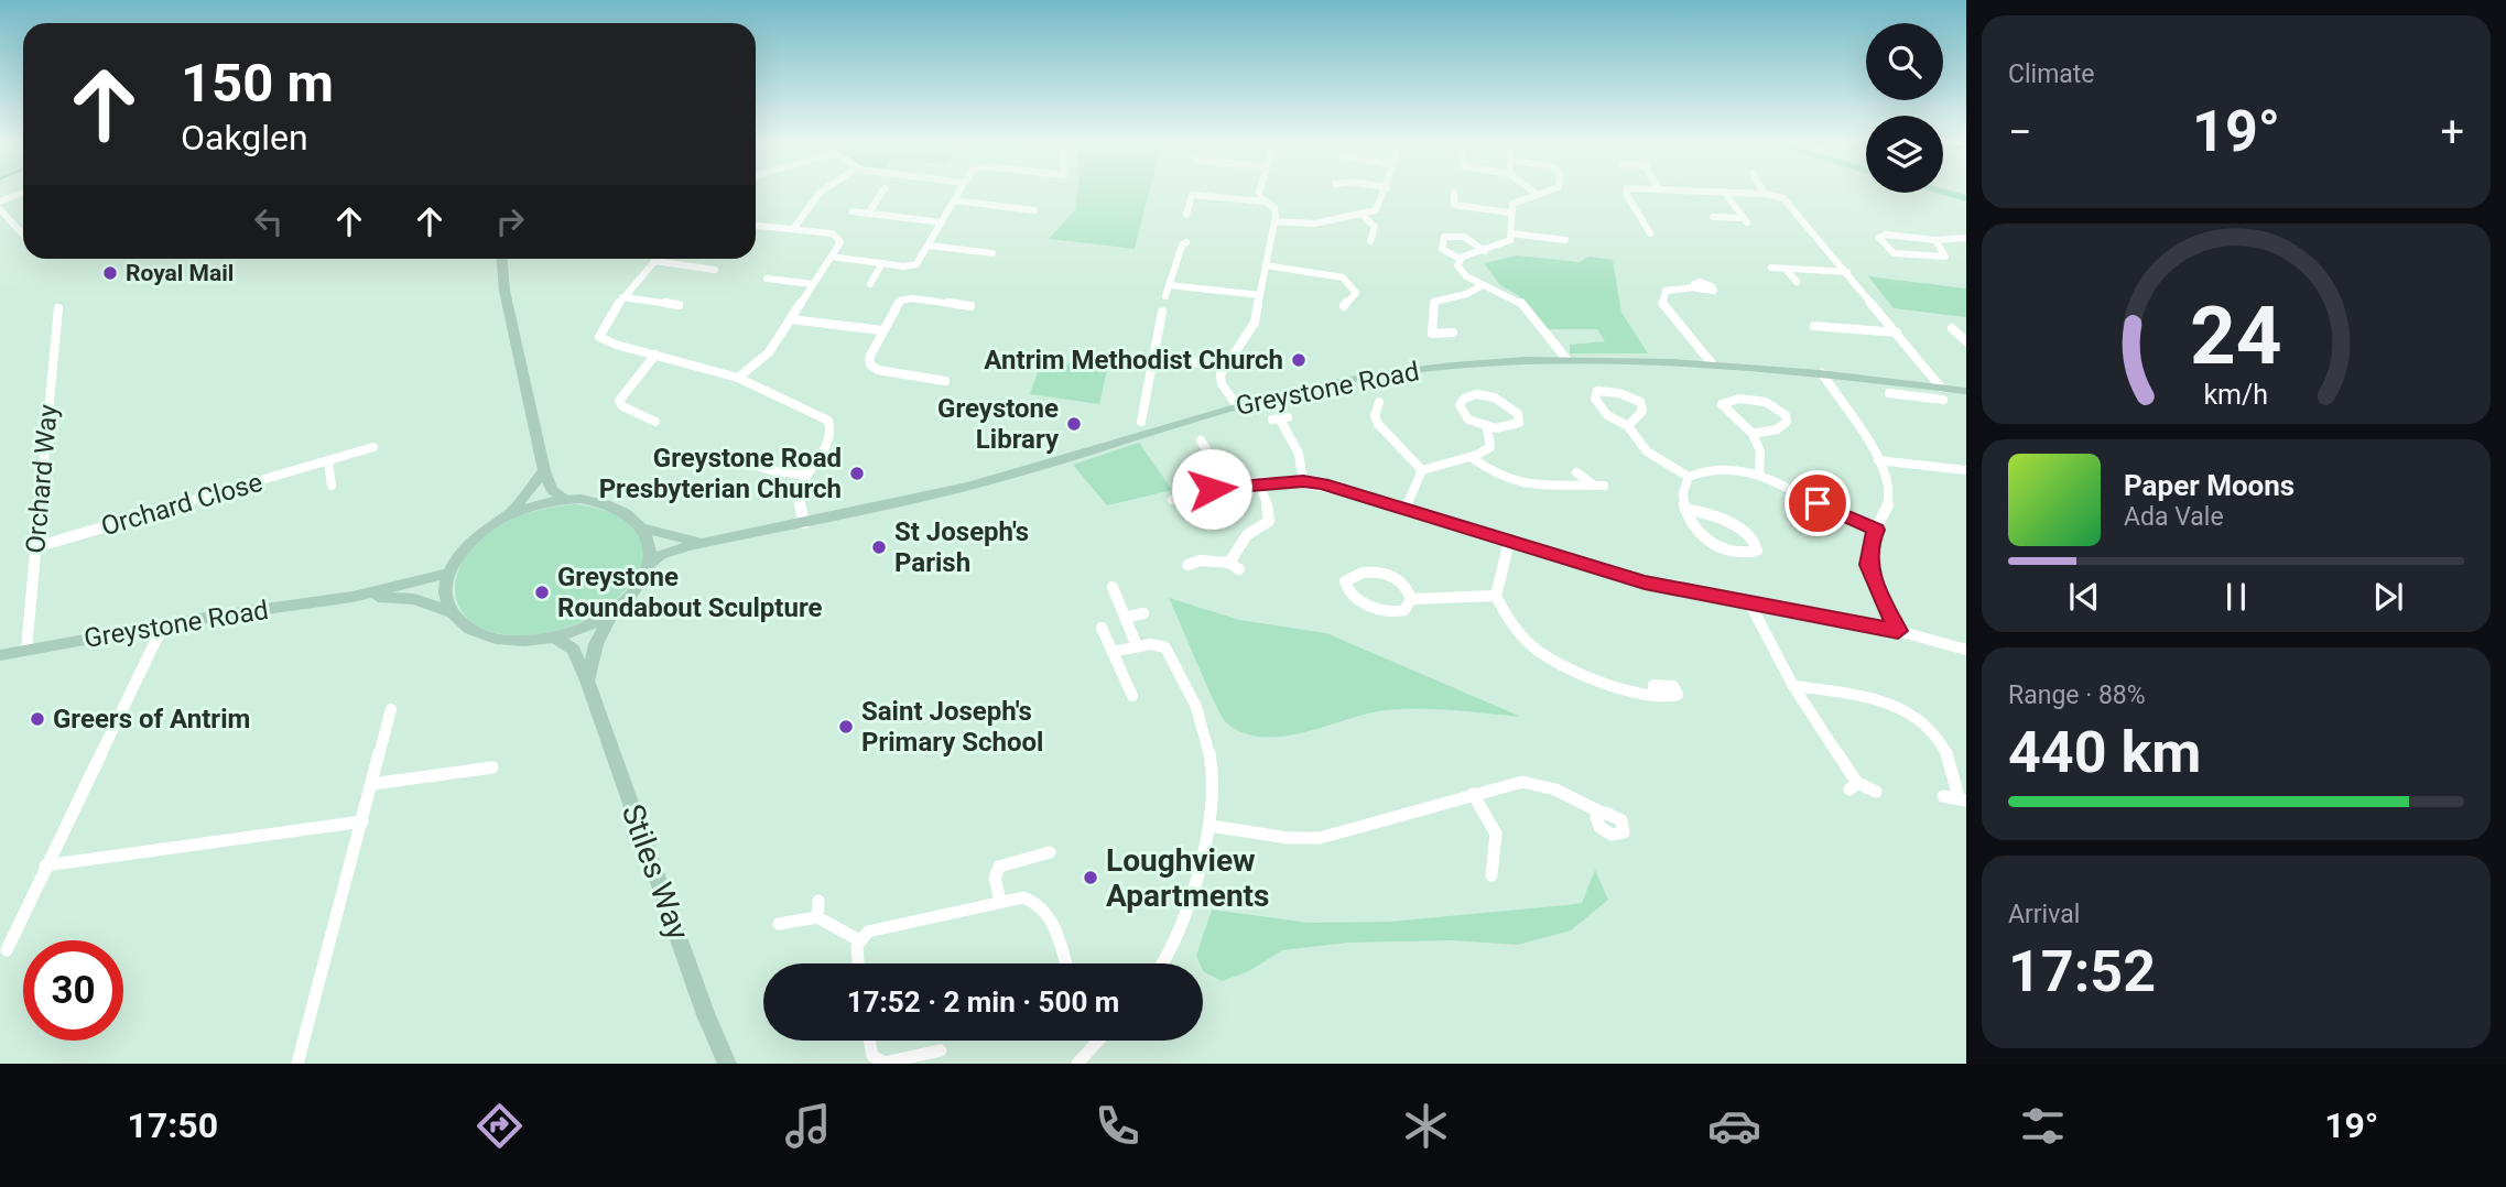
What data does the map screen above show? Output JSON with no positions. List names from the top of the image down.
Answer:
{
  "streets": {
    "main road": ["Greystone Road", "Stiles Way"],
    "street": ["Orchard Way", "Orchard Close"]
  },
  "crossings": [
    ["Greystone Road", "Orchard Way"],
    ["Greystone Road", "Stiles Way"],
    ["Orchard Way", "Orchard Close"]
  ],
  "places": [
    "Royal Mail",
    "Antrim Methodist Church",
    "Greystone Library",
    "Greystone Road Presbyterian Church",
    "St Joseph's Parish",
    "Greystone Roundabout Sculpture",
    "Greers of Antrim",
    "Saint Joseph's Primary School",
    "Loughview Apartments"
  ],
  "page": {
    "tile": [
      "Climate",
      ["Range · 88%", "440 km"],
      ["Arrival", "17:52"]
    ],
    "turn": ["150 m", "Oakglen"],
    "heat": ["−", "19°", "+"],
    "song": ["Paper Moons", "Ada Vale"],
    "limit": "30",
    "trip": "17:52 · 2 min · 500 m",
    "tabs": ["17:50", "19°"],
    "gauge": ["24", "km/h"]
  }
}
